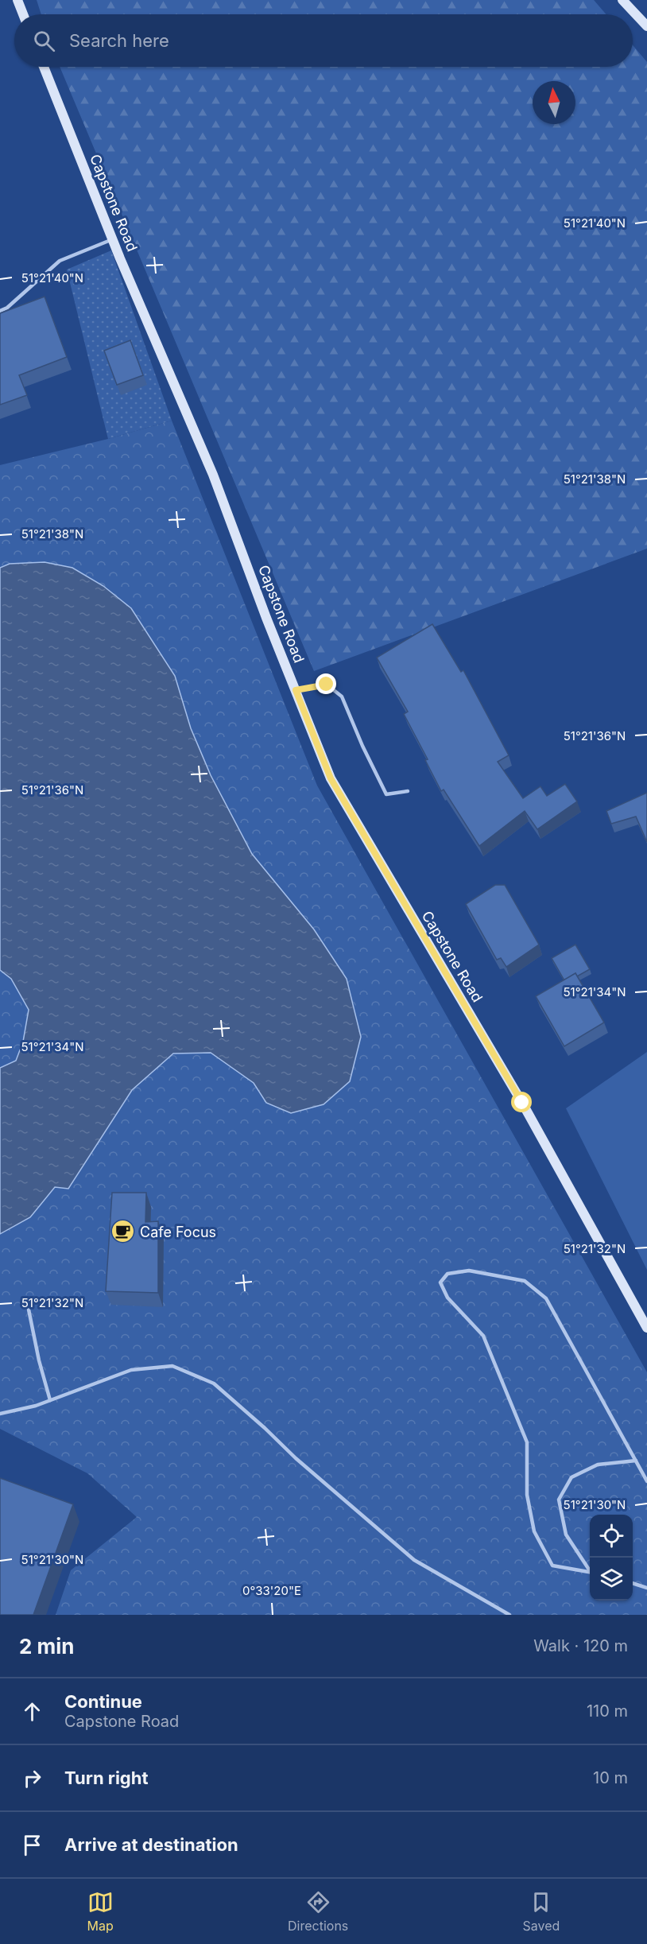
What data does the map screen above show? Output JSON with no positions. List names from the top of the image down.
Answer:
{
  "streets": {
    "street": ["Capstone Road"]
  },
  "places": {
    "cafe": ["Cafe Focus"]
  },
  "north": "top",
  "page": {
    "search": "Search here",
    "heading": ["2 min", "Walk · 120 m"],
    "list": [
      ["Continue", "Capstone Road", "110 m"],
      ["Turn right", "10 m"],
      "Arrive at destination"
    ],
    "nav": ["Map", "Directions", "Saved"]
  },
  "coordinates": [
    "51°21'40\"N",
    "51°21'38\"N",
    "51°21'36\"N",
    "51°21'34\"N",
    "51°21'32\"N",
    "51°21'30\"N",
    "0°33'20\"E"
  ]
}
